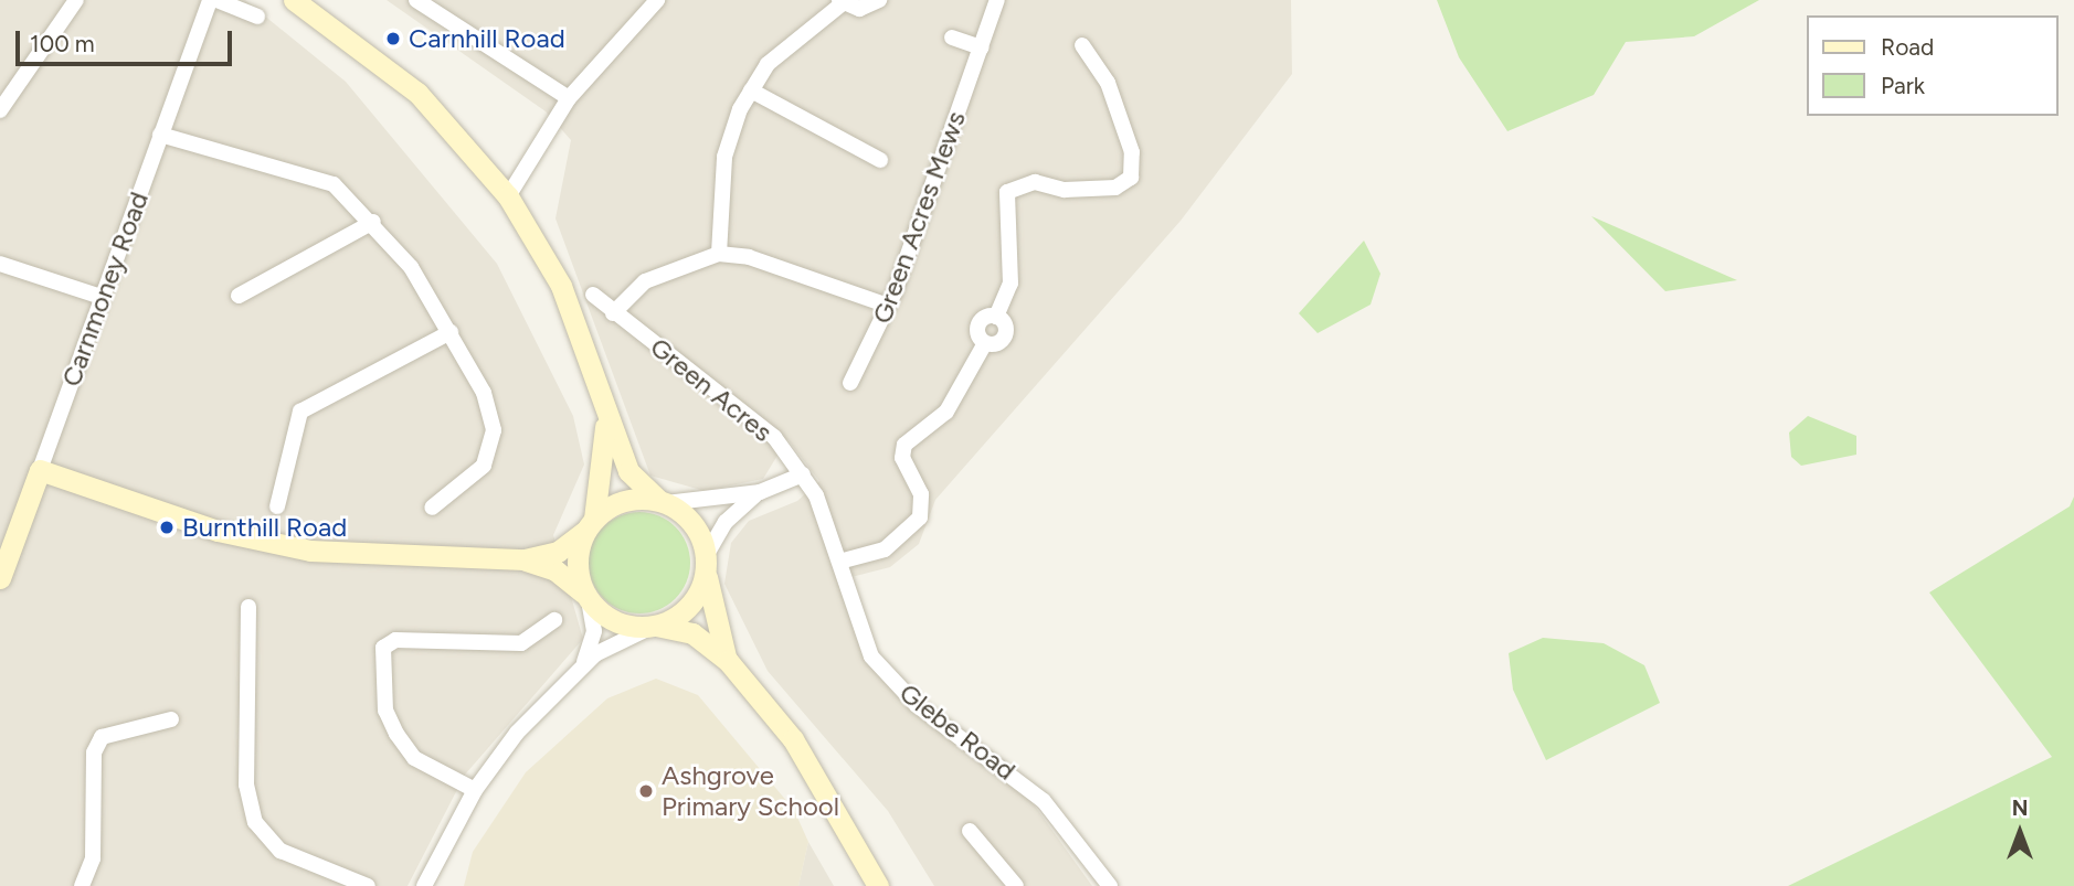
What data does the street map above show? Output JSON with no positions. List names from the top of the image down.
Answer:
{
  "streets": {
    "street": [
      "Green Acres Mews",
      "Carnmoney Road",
      "Green Acres",
      "Glebe Road"
    ]
  },
  "crossings": [
    ["Green Acres", "Glebe Road"]
  ],
  "places": ["Carnhill Road", "Burnthill Road", "Ashgrove Primary School"],
  "legend": ["Road", "Park"],
  "scale_bar": "100 m",
  "north": "top"
}
